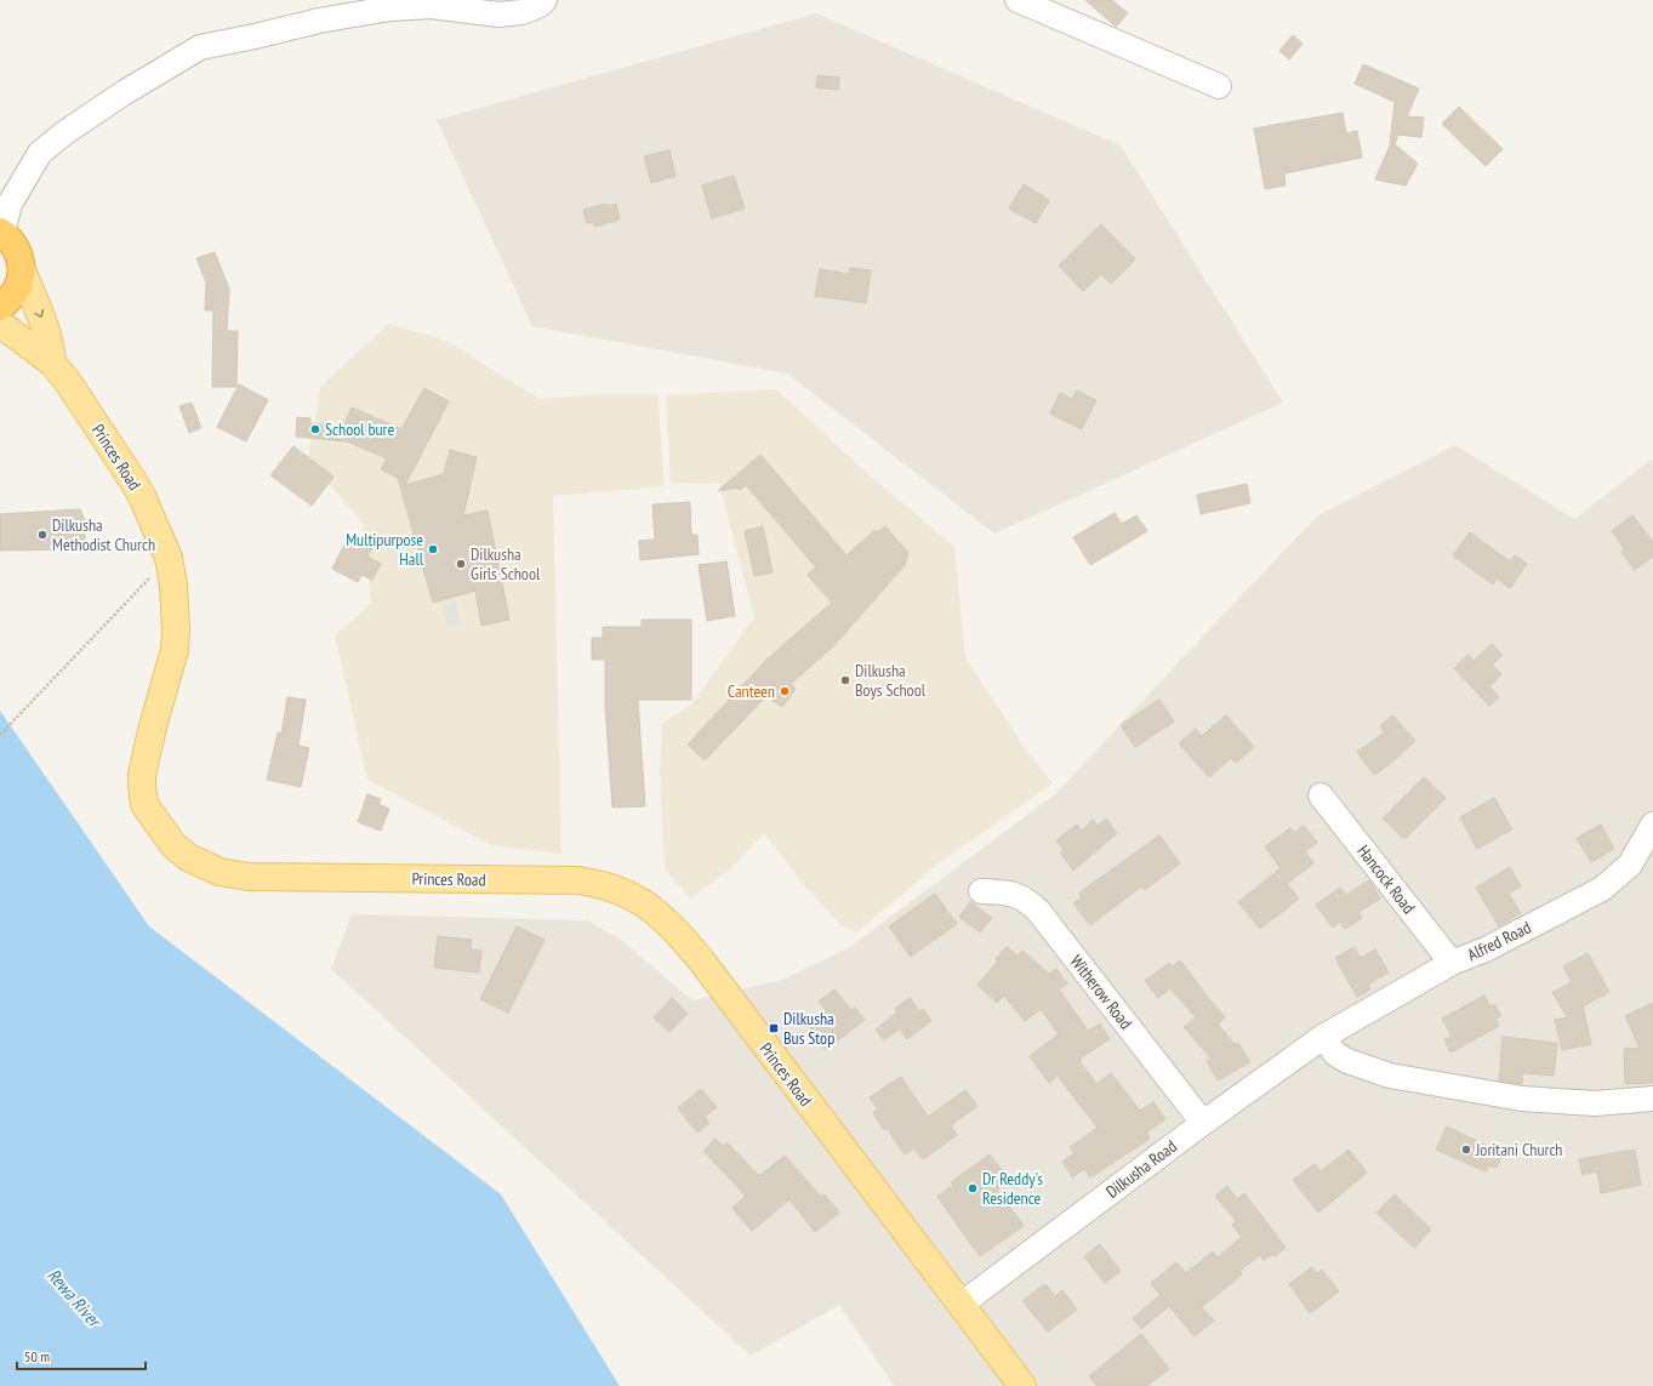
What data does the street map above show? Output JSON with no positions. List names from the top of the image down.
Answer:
{
  "streets": {
    "main road": ["Princes Road"],
    "street": [
      "Hancock Road",
      "Alfred Road",
      "Witherow Road",
      "Dilkusha Road"
    ]
  },
  "crossings": [
    ["Princes Road", "Dilkusha Road"],
    ["Hancock Road", "Alfred Road"],
    ["Alfred Road", "Dilkusha Road"],
    ["Witherow Road", "Dilkusha Road"]
  ],
  "water": ["Rewa River"],
  "places": {
    "other": [
      "School bure",
      "Dilkusha Methodist Church",
      "Multipurpose Hall",
      "Dilkusha Girls School",
      "Dilkusha Boys School",
      "Canteen",
      "Joritani Church",
      "Dr Reddy's Residence"
    ],
    "transit": ["Dilkusha Bus Stop"]
  },
  "scale_bar": "50 m"
}
